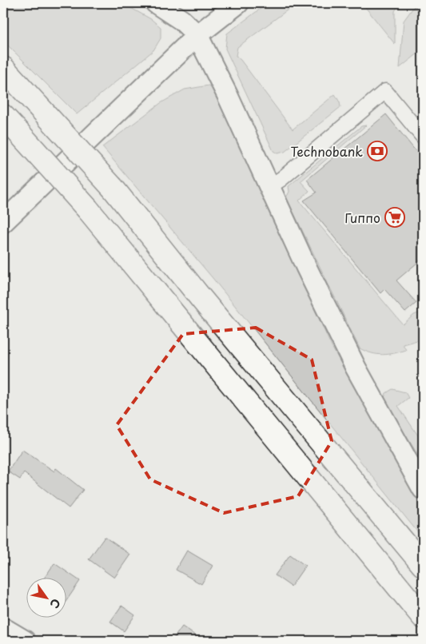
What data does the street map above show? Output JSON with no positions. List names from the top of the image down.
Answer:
{
  "places": {
    "bank": ["Technobank"],
    "supermarket": ["Гиппо"]
  },
  "north": "bottom right"
}
